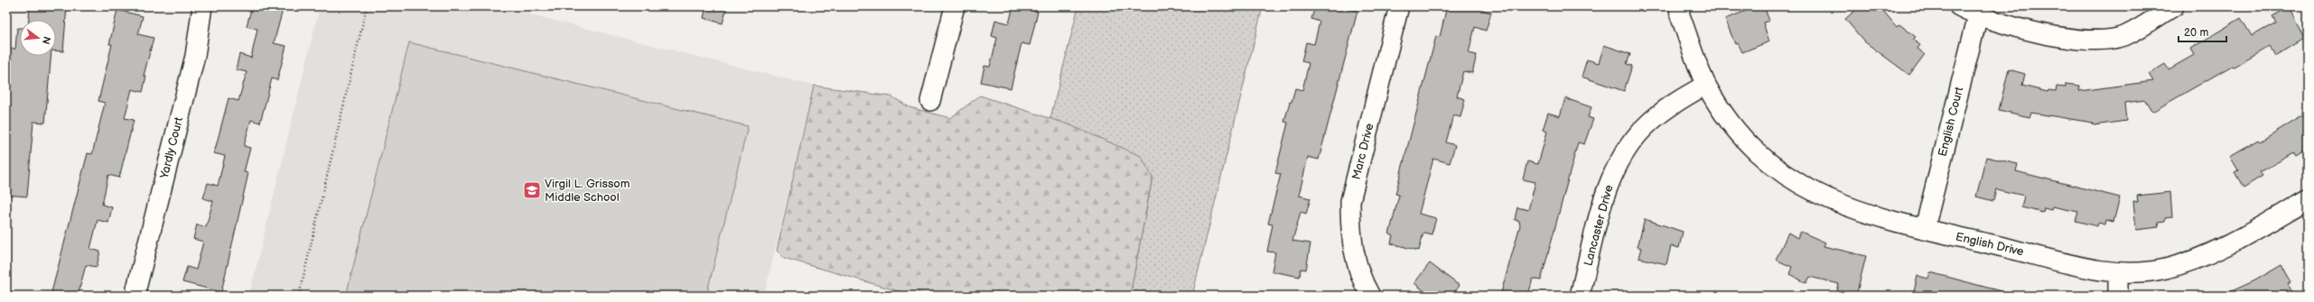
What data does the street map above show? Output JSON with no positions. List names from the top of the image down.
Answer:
{
  "streets": {
    "street": [
      "English Court",
      "Yardly Court",
      "Marc Drive",
      "Lancaster Drive",
      "English Drive"
    ]
  },
  "crossings": [
    ["English Court", "English Drive"],
    ["Lancaster Drive", "English Drive"]
  ],
  "places": {
    "school or university": ["Virgil L. Grissom Middle School"]
  },
  "scale_bar": "20 m",
  "north": "right"
}
